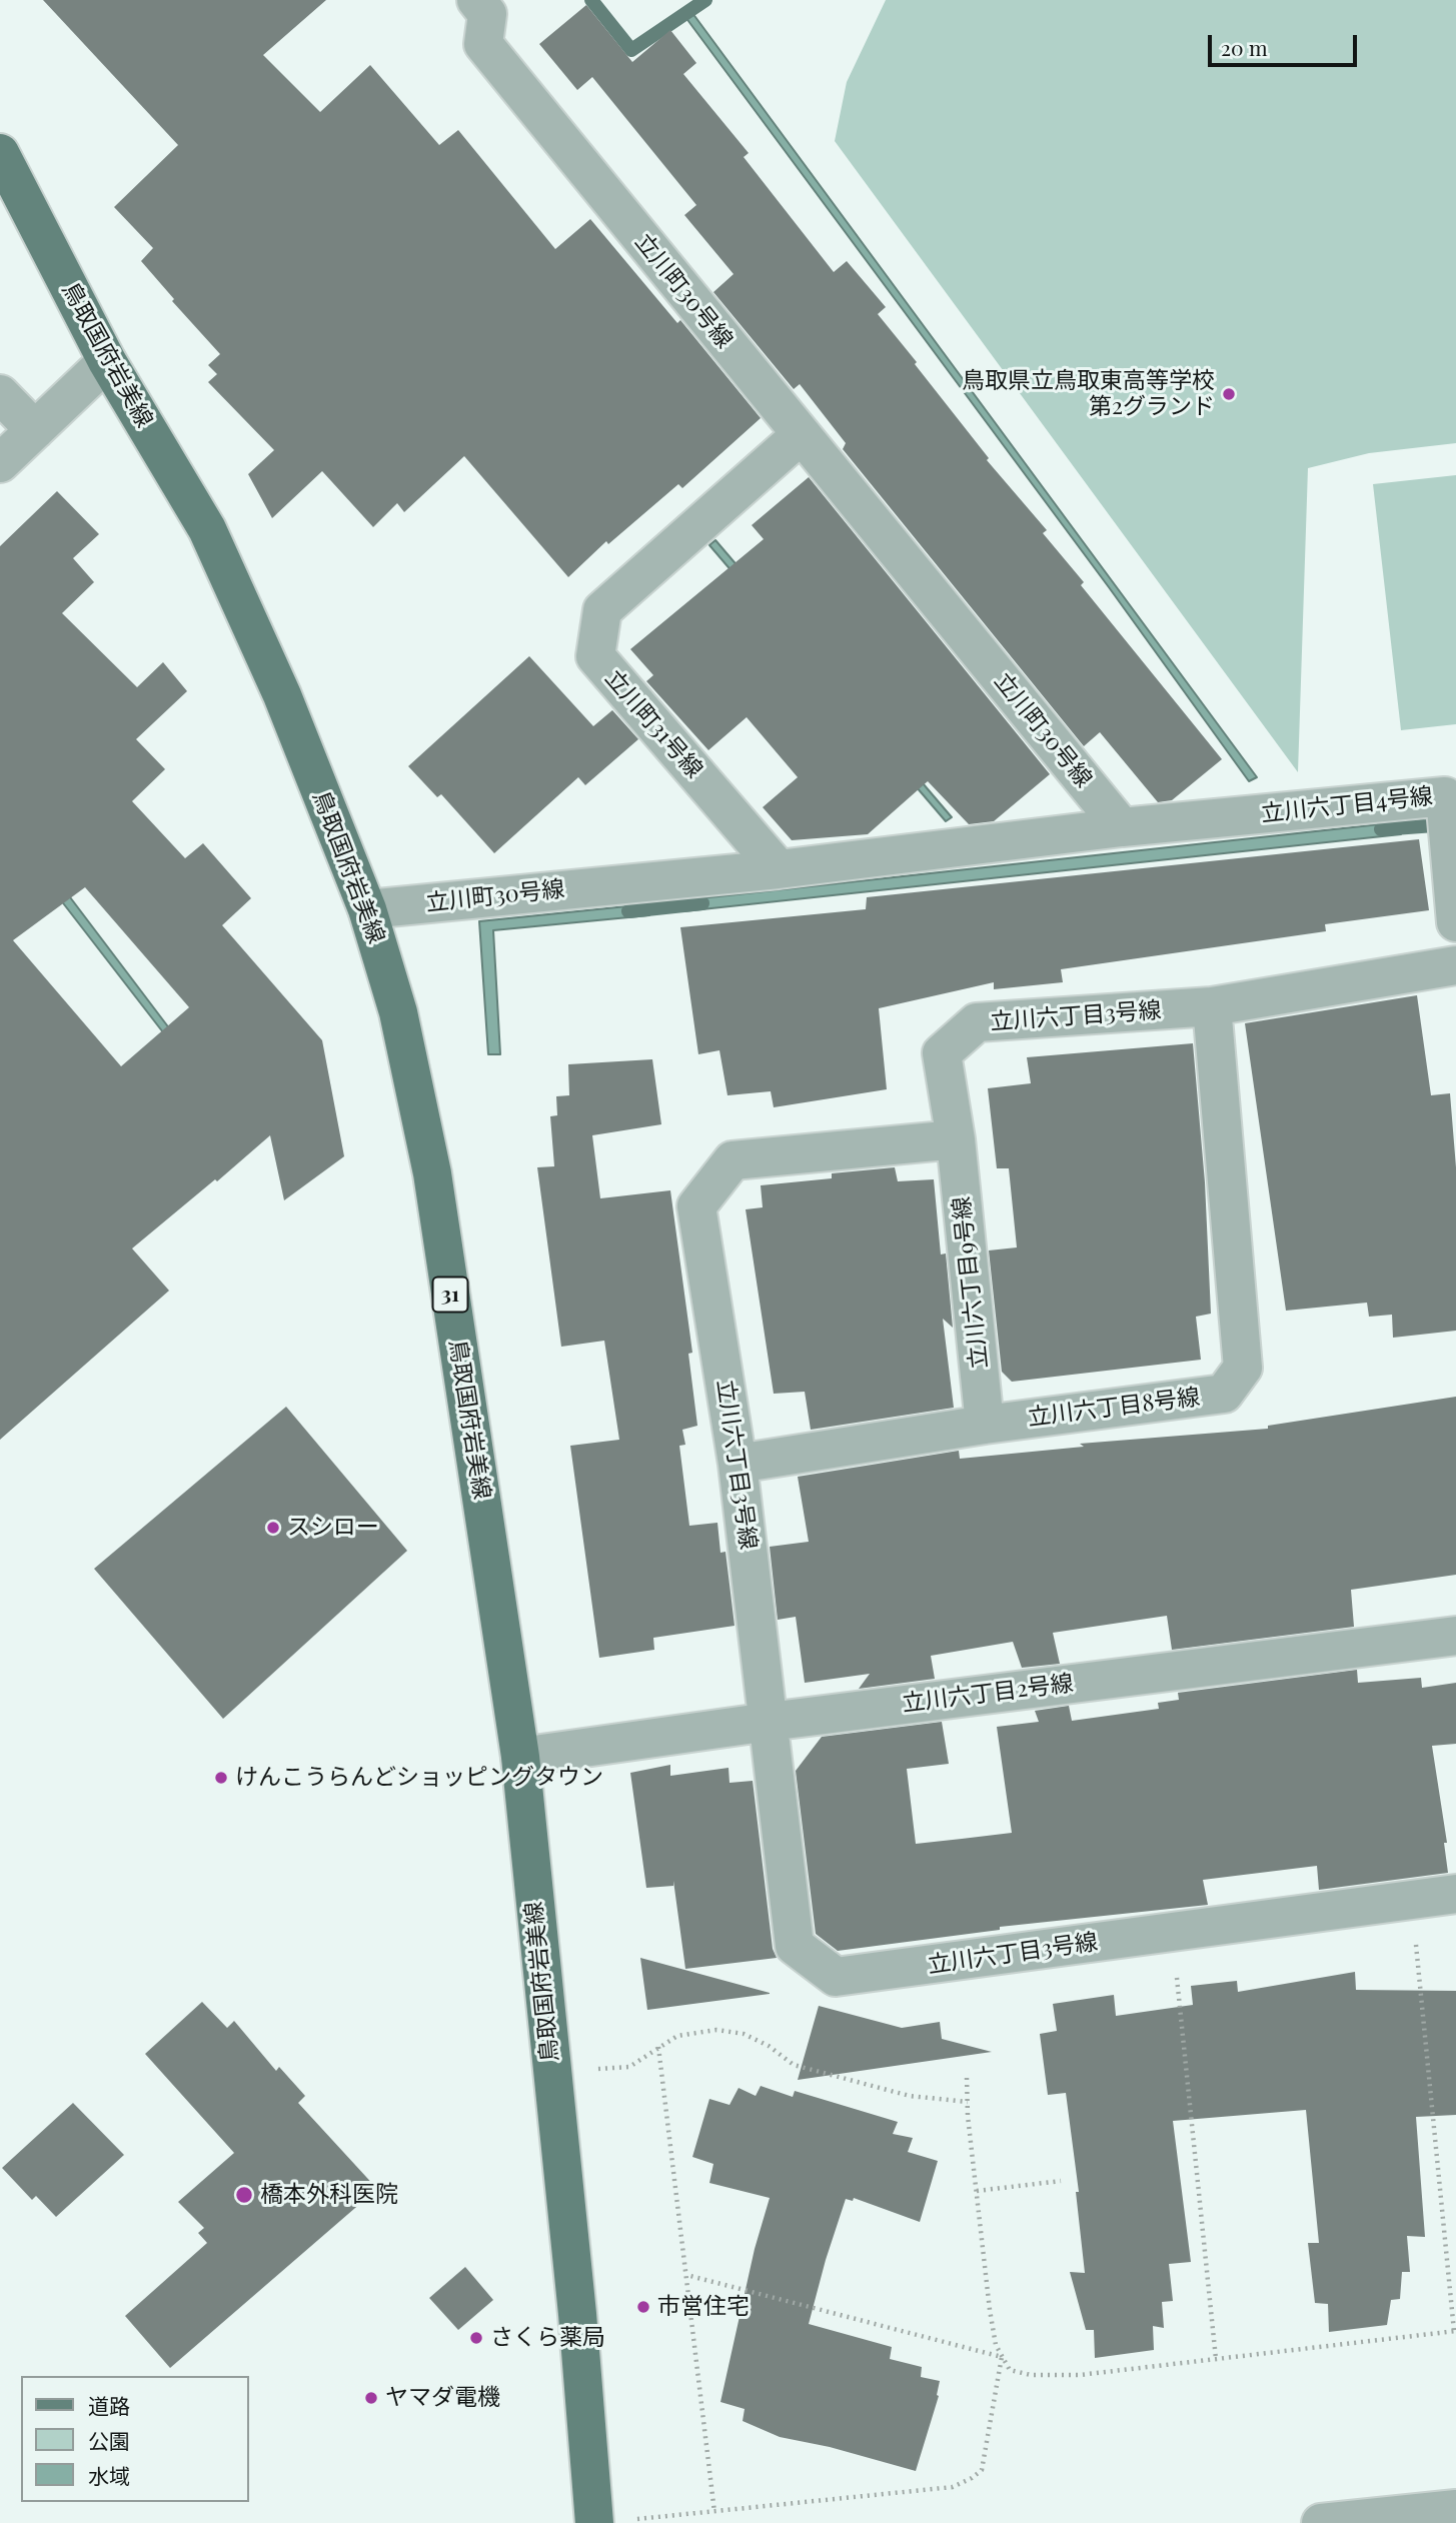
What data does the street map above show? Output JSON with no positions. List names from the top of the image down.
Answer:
{
  "streets": {
    "main road": ["鳥取国府岩美線", "31"],
    "street": [
      "立川町30号線",
      "立川町31号線",
      "立川六丁目4号線",
      "立川六丁目3号線",
      "立川六丁目9号線",
      "立川六丁目8号線",
      "立川六丁目2号線"
    ]
  },
  "crossings": [
    ["立川町30号線", "鳥取国府岩美線"],
    ["立川町30号線", "立川町31号線"],
    ["立川町30号線", "立川六丁目4号線"],
    ["鳥取国府岩美線", "立川六丁目2号線"],
    ["立川六丁目3号線", "立川六丁目9号線"],
    ["立川六丁目3号線", "立川六丁目8号線"],
    ["立川六丁目3号線", "立川六丁目2号線"],
    ["立川六丁目9号線", "立川六丁目8号線"]
  ],
  "places": [
    "鳥取県立鳥取東高等学校 第2グランド",
    "スシロー",
    "けんこうらんどショッピングタウン",
    "橋本外科医院",
    "市営住宅",
    "さくら薬局",
    "ヤマダ電機"
  ],
  "legend": ["道路", "公園", "水域"],
  "scale_bar": "20 m"
}
